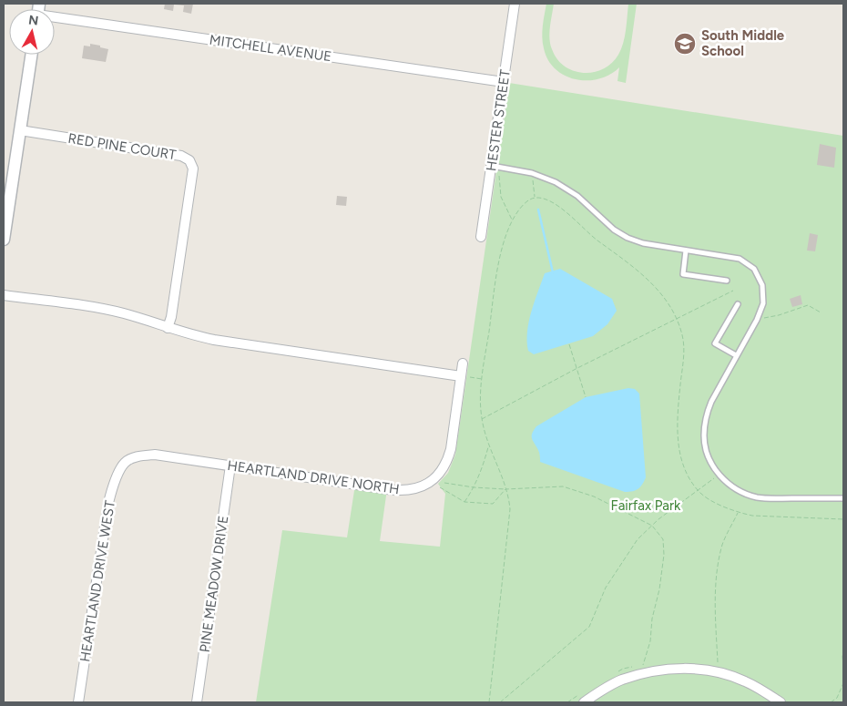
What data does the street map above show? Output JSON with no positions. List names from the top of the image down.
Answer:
{
  "streets": {
    "street": [
      "MITCHELL AVENUE",
      "HESTER STREET",
      "RED PINE COURT",
      "HEARTLAND DRIVE NORTH",
      "HEARTLAND DRIVE WEST",
      "PINE MEADOW DRIVE"
    ]
  },
  "crossings": [
    ["MITCHELL AVENUE", "HESTER STREET"],
    ["HEARTLAND DRIVE NORTH", "HEARTLAND DRIVE WEST"],
    ["HEARTLAND DRIVE NORTH", "PINE MEADOW DRIVE"]
  ],
  "parks": ["Fairfax Park"],
  "places": {
    "school or university": ["South Middle School"]
  },
  "north": "top"
}
